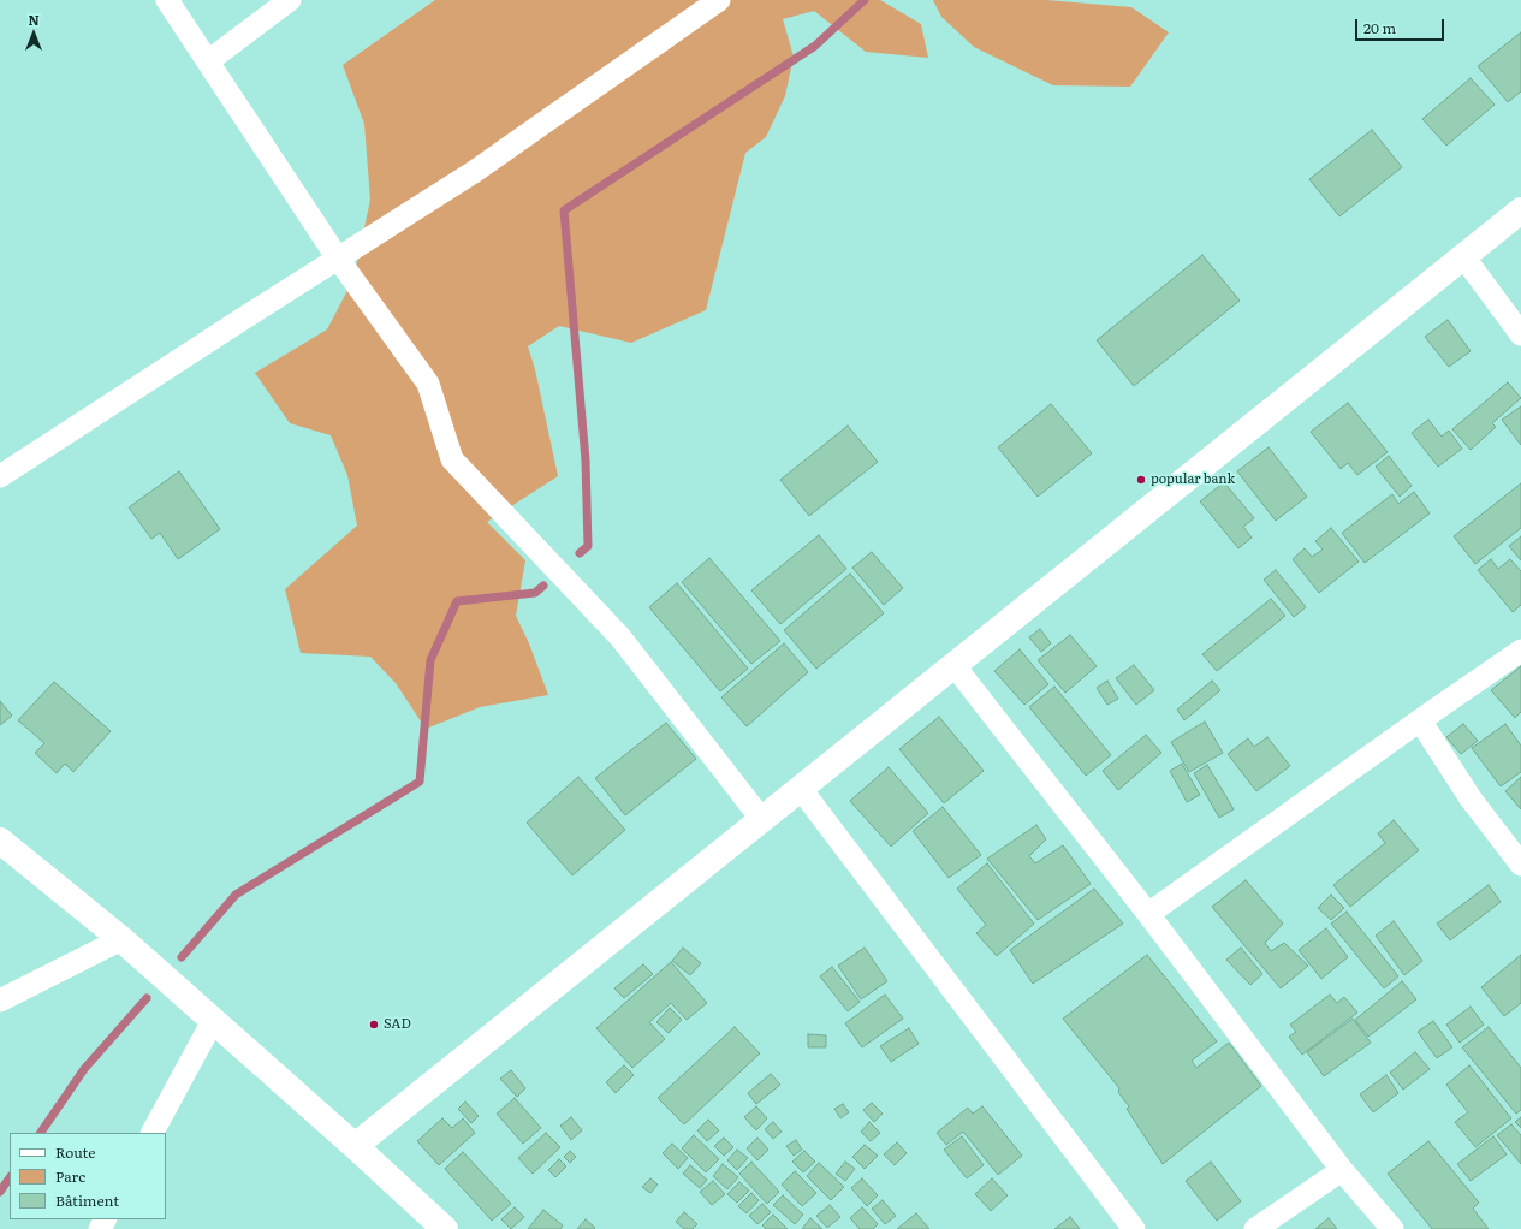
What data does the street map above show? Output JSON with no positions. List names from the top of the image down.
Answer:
{
  "places": ["popular bank", "SAD"],
  "legend": ["Route", "Parc", "Bâtiment"],
  "scale_bar": "20 m",
  "north": "top"
}
